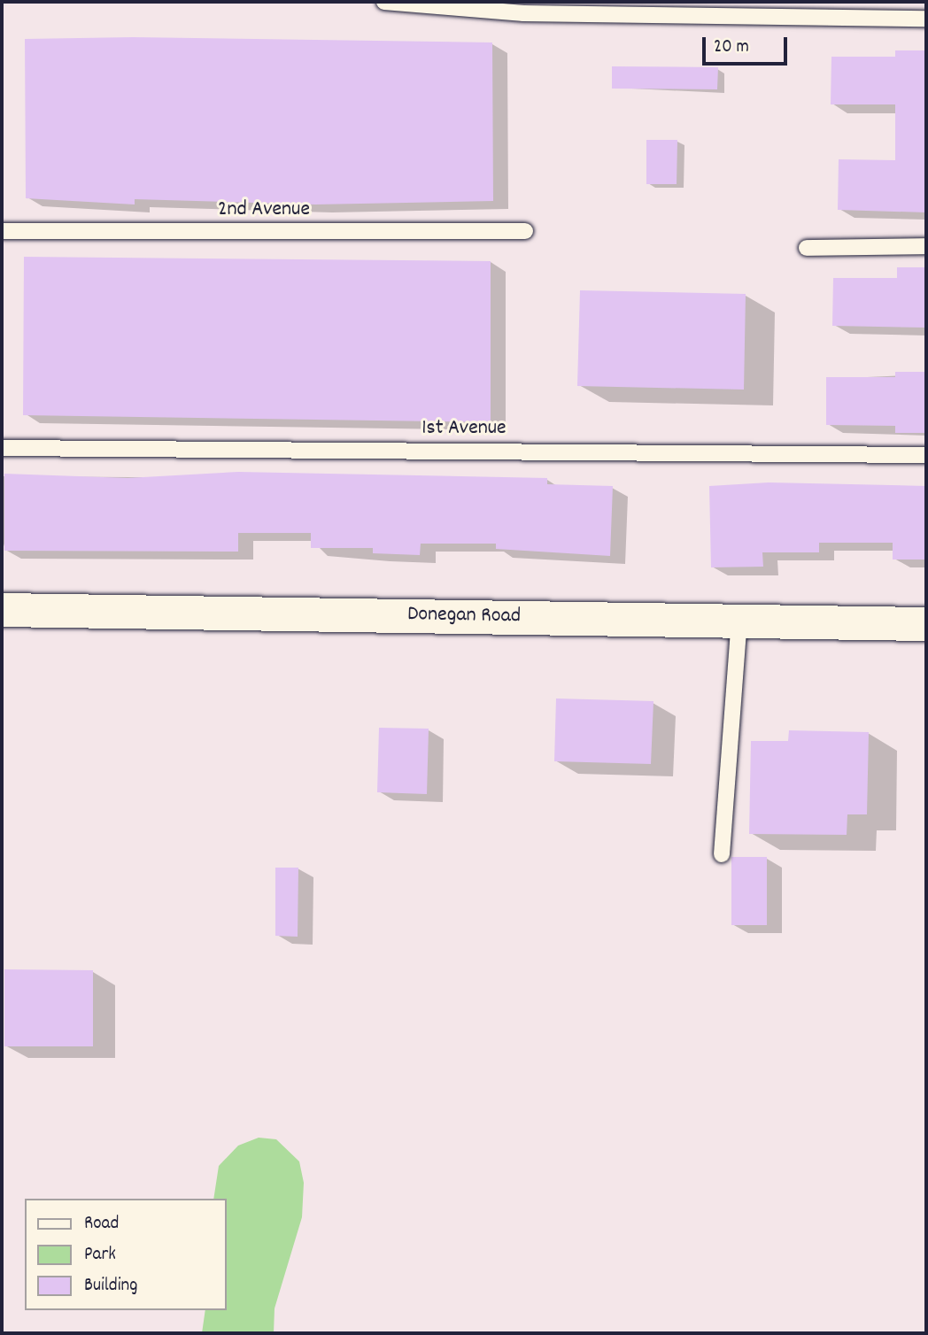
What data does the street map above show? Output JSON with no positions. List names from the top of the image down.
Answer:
{
  "streets": {
    "street": ["Donegan Road"],
    "lane": ["2nd Avenue", "1st Avenue"]
  },
  "legend": ["Road", "Park", "Building"],
  "scale_bar": "20 m"
}
